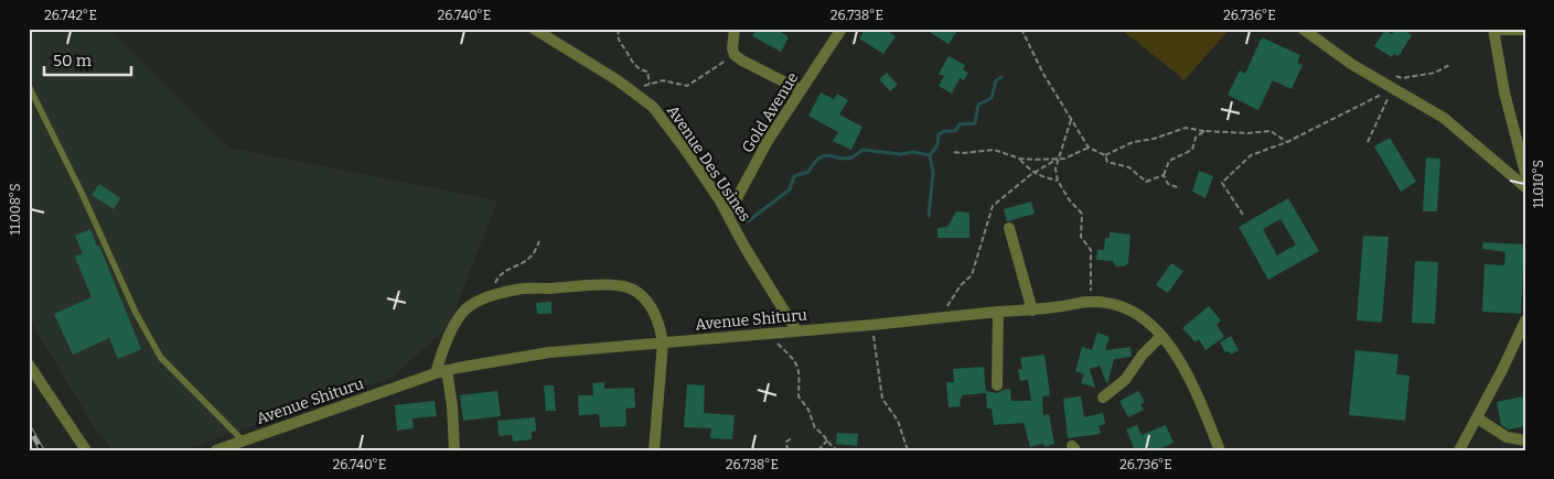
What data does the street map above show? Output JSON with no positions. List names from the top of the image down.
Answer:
{
  "streets": {
    "street": ["Gold Avenue", "Avenue Des Usines", "Avenue Shituru"]
  },
  "crossings": [
    ["Gold Avenue", "Avenue Des Usines"],
    ["Avenue Des Usines", "Avenue Shituru"]
  ],
  "scale_bar": "50 m",
  "coordinates": [
    "26.742°E",
    "26.740°E",
    "26.738°E",
    "26.736°E",
    "11.010°S",
    "11.008°S"
  ]
}
